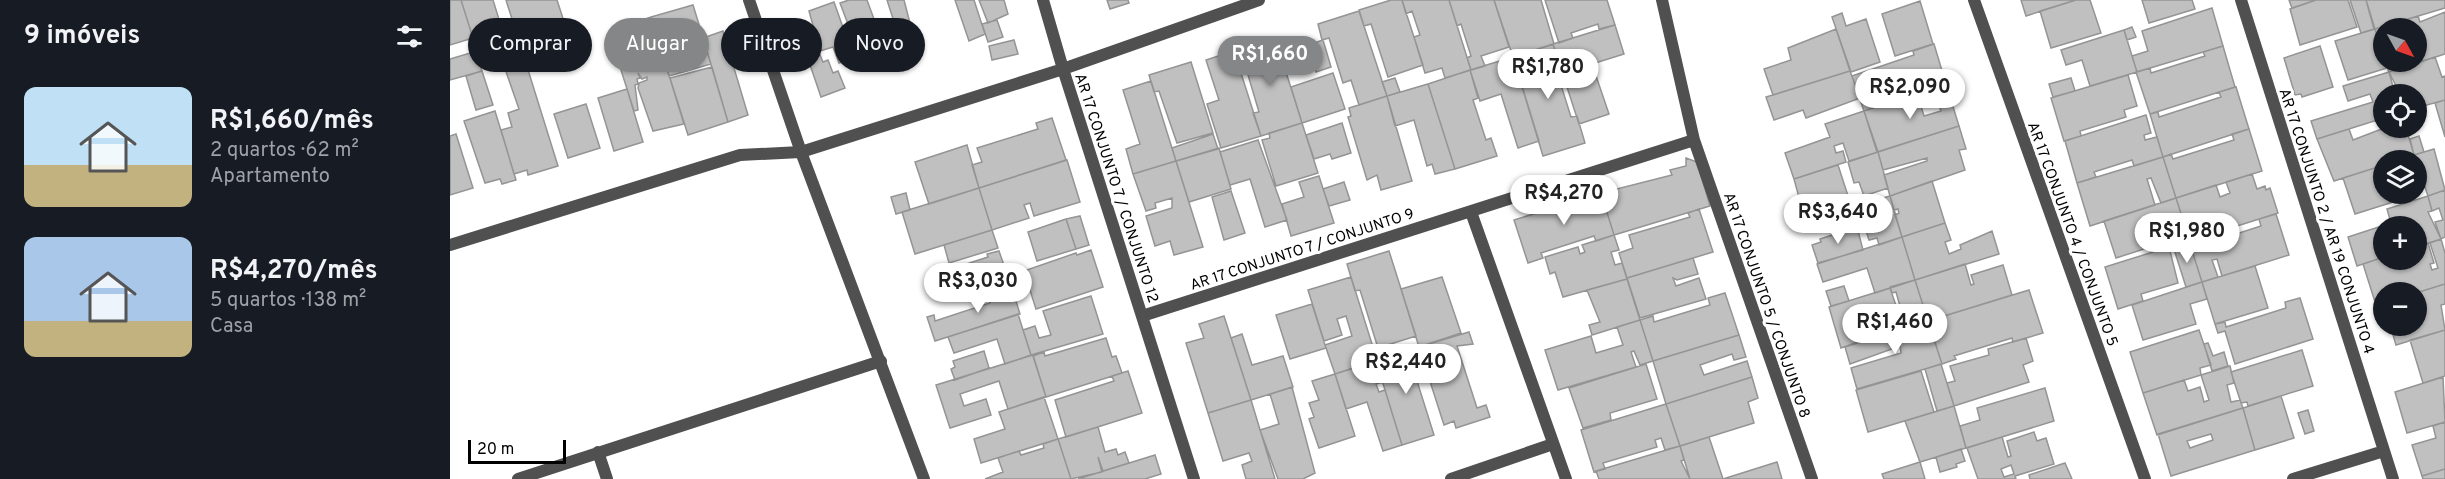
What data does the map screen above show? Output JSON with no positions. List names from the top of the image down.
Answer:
{
  "streets": {
    "street": [
      "AR 17 CONJUNTO 7 / CONJUNTO 12",
      "AR 17 CONJUNTO 2 / AR 19 CONJUNTO 4",
      "AR 17 CONJUNTO 4 / CONJUNTO 5",
      "AR 17 CONJUNTO 7 / CONJUNTO 9",
      "AR 17 CONJUNTO 5 / CONJUNTO 8"
    ]
  },
  "crossings": [
    ["AR 17 CONJUNTO 7 / CONJUNTO 12", "AR 17 CONJUNTO 7 / CONJUNTO 9"],
    ["AR 17 CONJUNTO 7 / CONJUNTO 9", "AR 17 CONJUNTO 5 / CONJUNTO 8"]
  ],
  "scale_bar": "20 m",
  "north": "bottom right",
  "page": {
    "heading": "9 imóveis",
    "map_buttons": ["+", "−"],
    "chip": [
      "Comprar",
      "Alugar",
      "Filtros",
      "Novo"
    ],
    "price": [
      "R$1,660",
      "R$1,780",
      "R$2,090",
      "R$4,270",
      "R$3,640",
      "R$1,980",
      "R$3,030",
      "R$1,460",
      "R$2,440"
    ],
    "list": [
      {
        "name": "R$1,660/mês",
        "note": "2 quartos · 62 m² · Apartamento"
      },
      {
        "name": "R$4,270/mês",
        "note": "5 quartos · 138 m² · Casa"
      }
    ],
    "scale": "20 m"
  }
}
